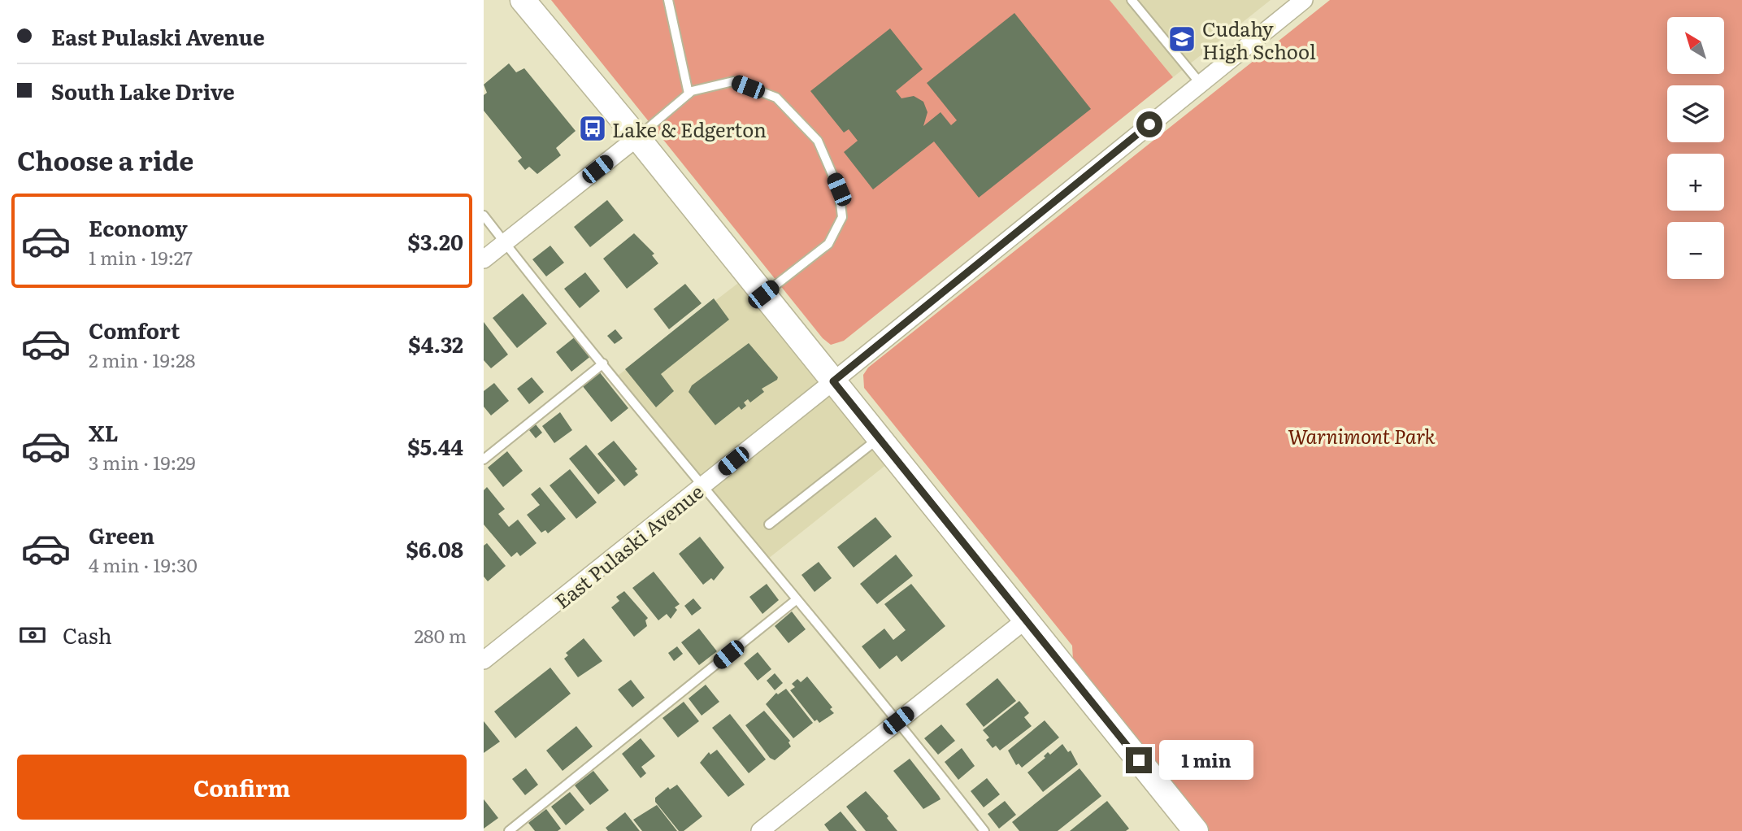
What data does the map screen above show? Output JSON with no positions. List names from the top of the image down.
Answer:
{
  "streets": {
    "street": ["East Pulaski Avenue"]
  },
  "parks": ["Warnimont Park"],
  "places": {
    "school or university": ["Cudahy High School"],
    "bus stop": ["Lake & Edgerton"]
  },
  "north": "top left",
  "page": {
    "banner": ["East Pulaski Avenue", "South Lake Drive"],
    "map_buttons": ["+", "−"],
    "heading": "Choose a ride",
    "list": [
      {
        "name": "Economy",
        "note": "1 min · 19:27",
        "value": "$3.20"
      },
      {
        "name": "Comfort",
        "note": "2 min · 19:28",
        "value": "$4.32"
      },
      {
        "name": "XL",
        "note": "3 min · 19:29",
        "value": "$5.44"
      },
      {
        "name": "Green",
        "note": "4 min · 19:30",
        "value": "$6.08"
      }
    ],
    "pay": ["Cash", "280 m"],
    "bubble": "1 min",
    "buttons": "Confirm"
  }
}
